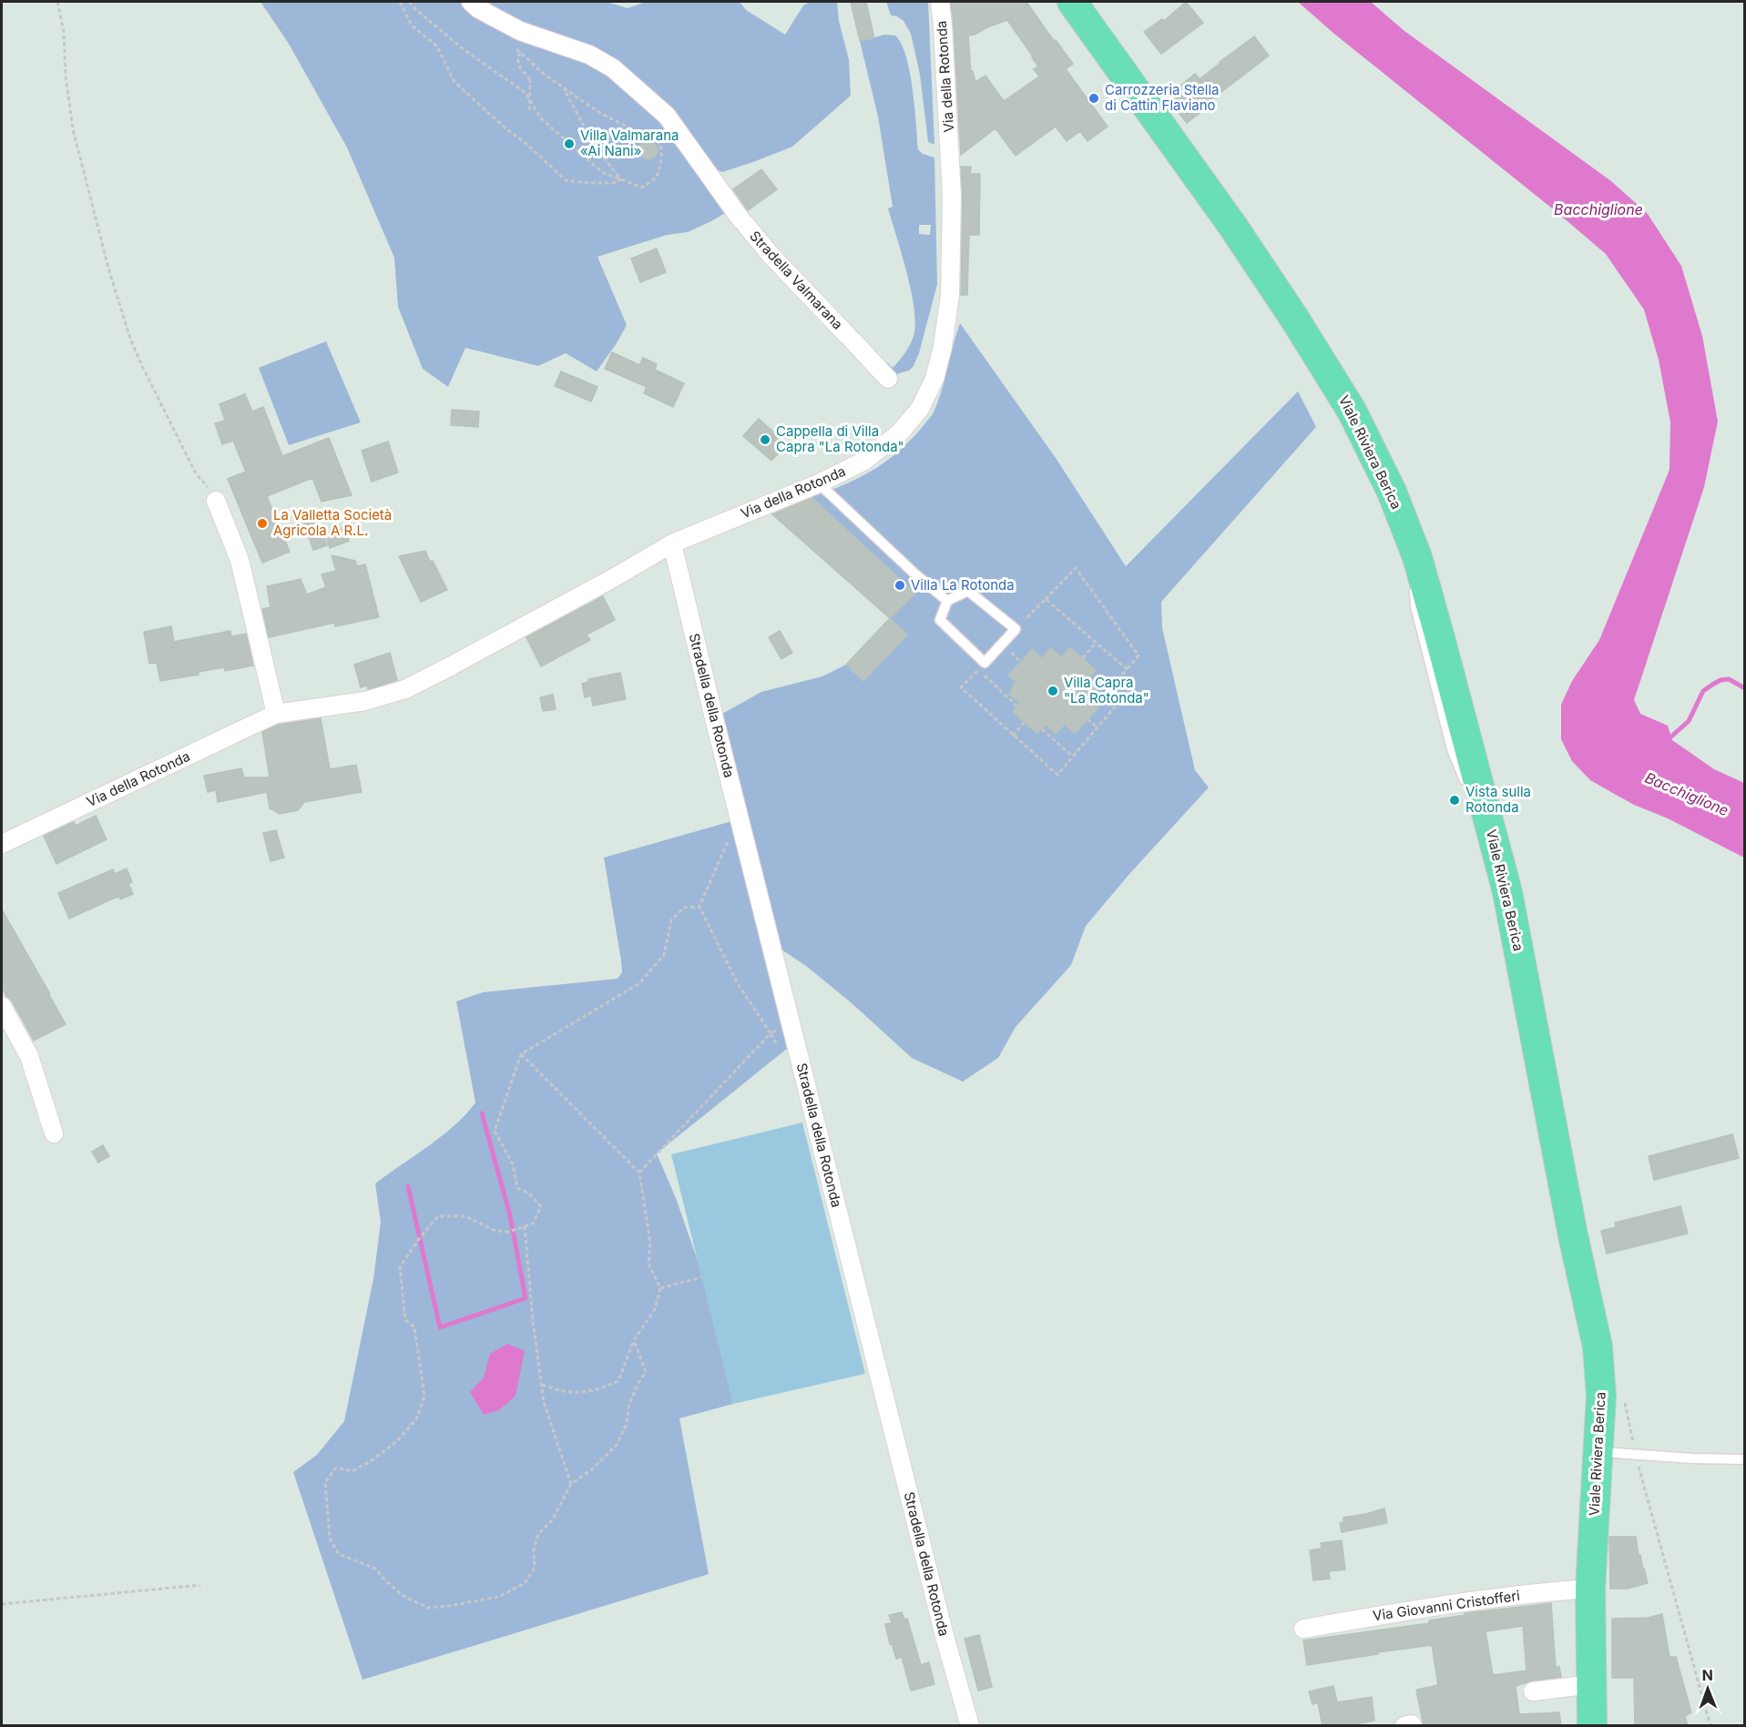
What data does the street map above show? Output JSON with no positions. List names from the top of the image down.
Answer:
{
  "streets": {
    "main road": ["Viale Riviera Berica"],
    "street": [
      "Via della Rotonda",
      "Stradella Valmarana",
      "Stradella della Rotonda",
      "Via Giovanni Cristofferi"
    ]
  },
  "crossings": [
    ["Via della Rotonda", "Stradella della Rotonda"],
    ["Viale Riviera Berica", "Via Giovanni Cristofferi"]
  ],
  "water": ["Bacchiglione"],
  "places": [
    "Carrozzeria Stella di Cattin Flaviano",
    "Villa Valmarana «Ai Nani»",
    "Cappella di Villa Capra \"La Rotonda\"",
    "La Valletta Società Agricola A R.L.",
    "Villa La Rotonda",
    "Villa Capra \"La Rotonda\"",
    "Vista sulla Rotonda"
  ],
  "north": "top"
}
